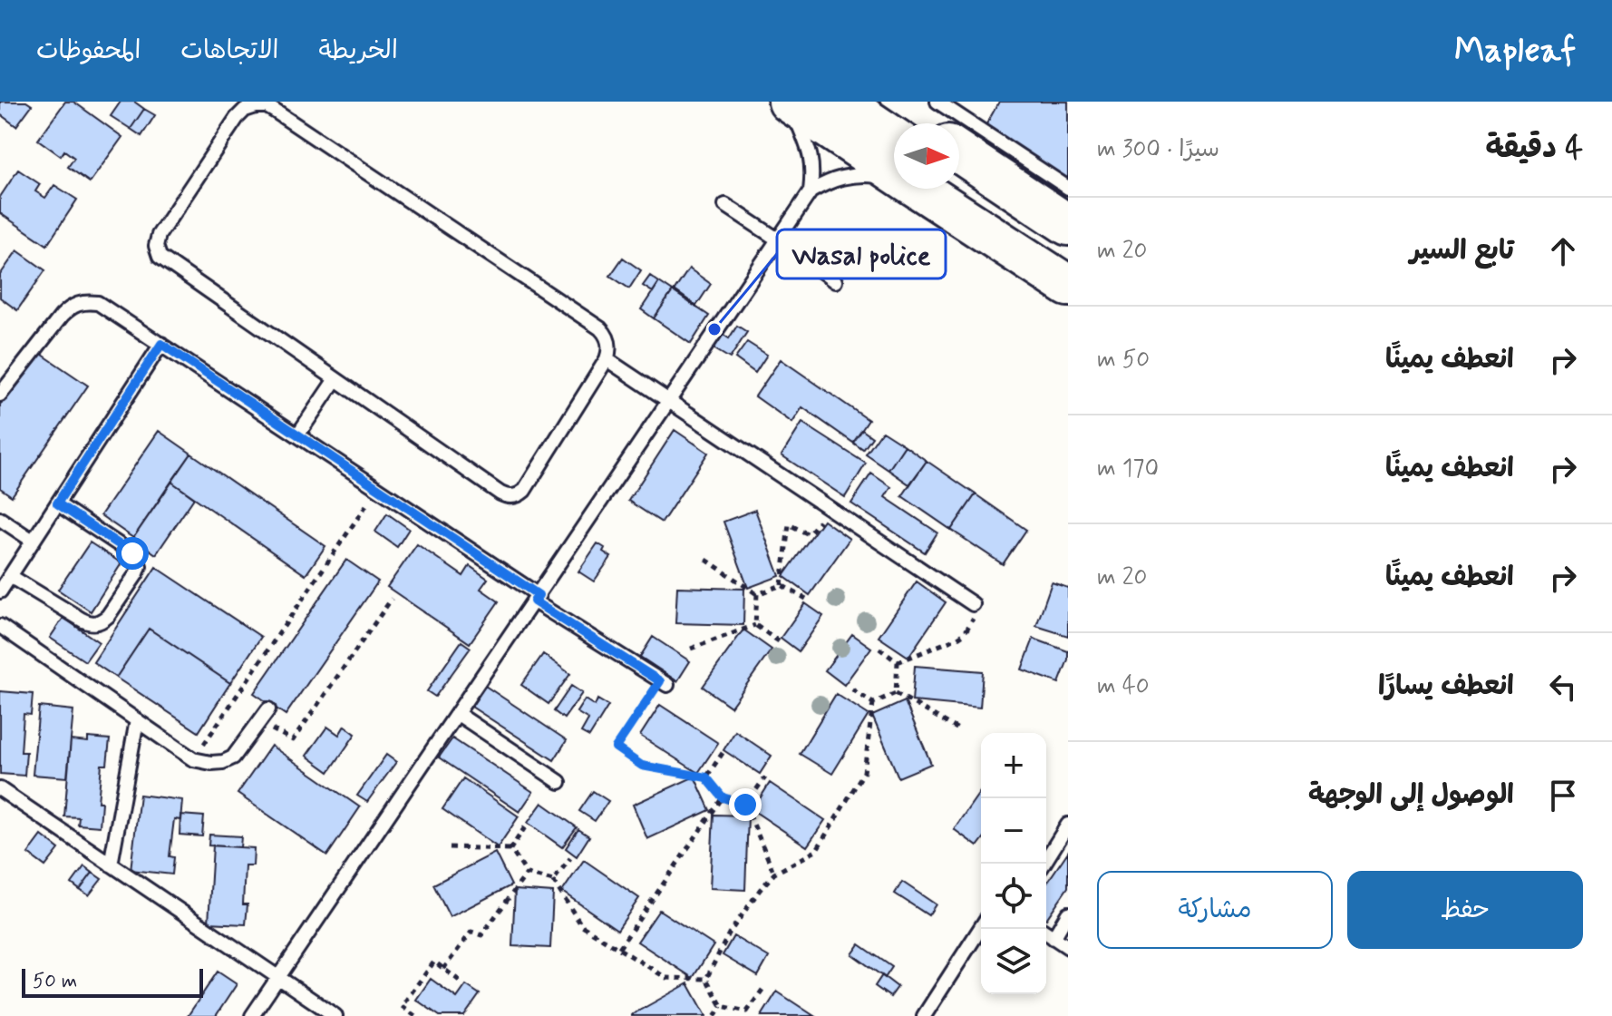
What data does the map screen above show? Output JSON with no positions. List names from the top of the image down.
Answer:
{
  "places": ["Wasal police"],
  "scale_bar": "50 m",
  "north": "right",
  "page": {
    "header": "Mapleaf",
    "nav": ["الخريطة", "الاتجاهات", "المحفوظات"],
    "heading": ["4 دقيقة", "سيرًا · 300 m"],
    "list": [
      ["تابع السير", "20 m"],
      ["انعطف يمينًا", "50 m"],
      ["انعطف يمينًا", "170 m"],
      ["انعطف يمينًا", "20 m"],
      ["انعطف يسارًا", "40 m"],
      "الوصول إلى الوجهة"
    ],
    "map_buttons": ["+", "−"],
    "buttons": ["حفظ", "مشاركة"],
    "scale": "50 m"
  }
}
